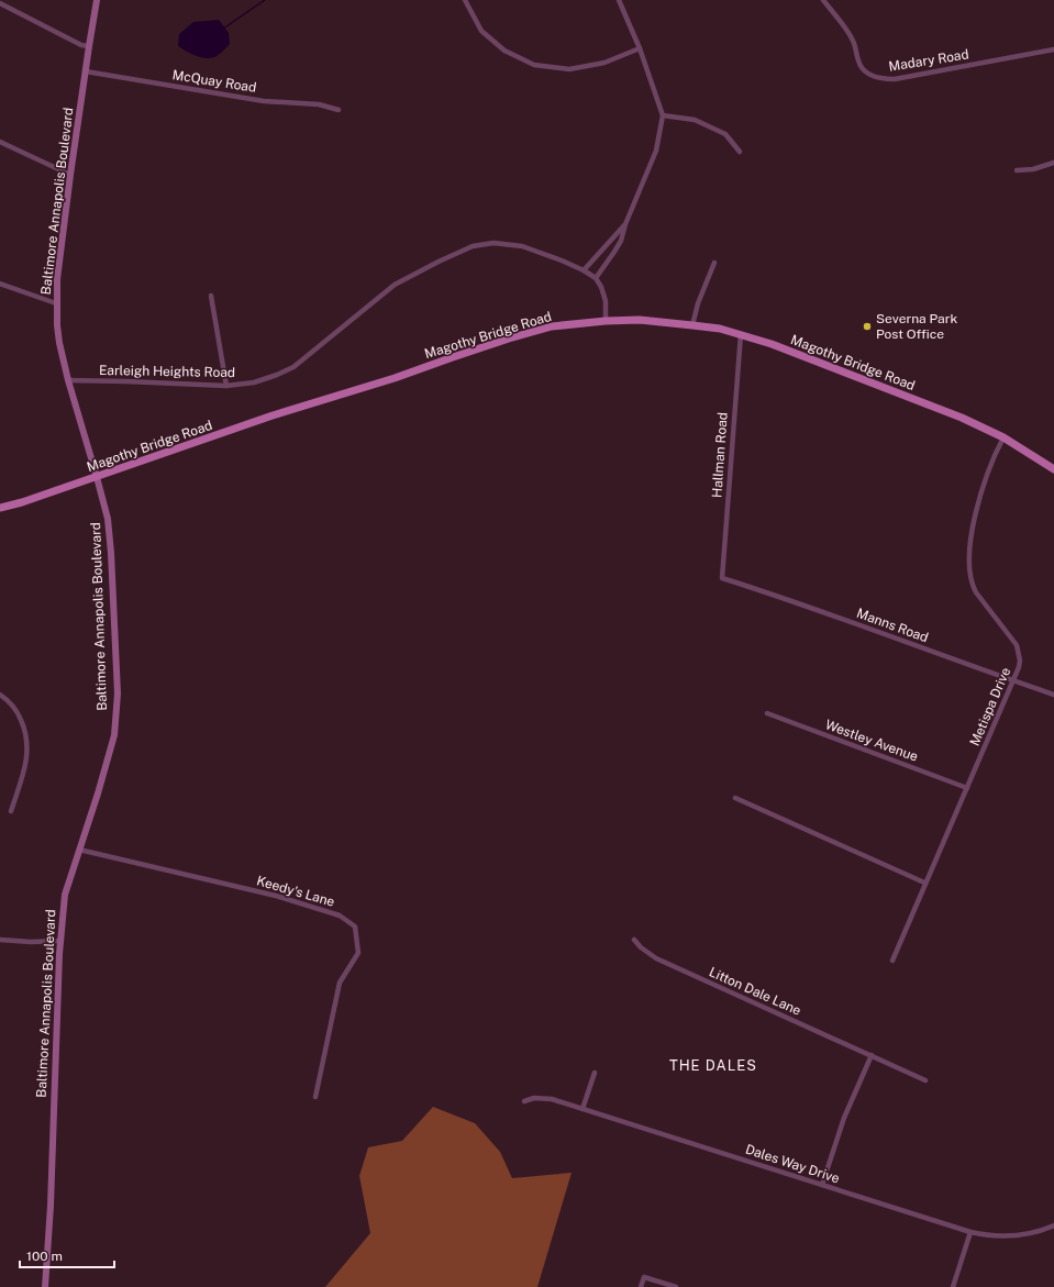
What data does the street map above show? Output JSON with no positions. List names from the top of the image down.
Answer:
{
  "streets": {
    "main road": ["Baltimore Annapolis Boulevard", "Magothy Bridge Road"],
    "street": [
      "Madary Road",
      "McQuay Road",
      "Earleigh Heights Road",
      "Hallman Road",
      "Manns Road",
      "Metispa Drive",
      "Westley Avenue",
      "Keedy's Lane",
      "Litton Dale Lane",
      "Dales Way Drive"
    ]
  },
  "crossings": [
    ["McQuay Road", "Baltimore Annapolis Boulevard"],
    ["Baltimore Annapolis Boulevard", "Magothy Bridge Road"],
    ["Baltimore Annapolis Boulevard", "Earleigh Heights Road"],
    ["Baltimore Annapolis Boulevard", "Keedy's Lane"],
    ["Magothy Bridge Road", "Hallman Road"],
    ["Magothy Bridge Road", "Metispa Drive"],
    ["Hallman Road", "Manns Road"],
    ["Manns Road", "Metispa Drive"],
    ["Metispa Drive", "Westley Avenue"]
  ],
  "districts": ["THE DALES"],
  "places": ["Severna Park Post Office"],
  "scale_bar": "100 m"
}
